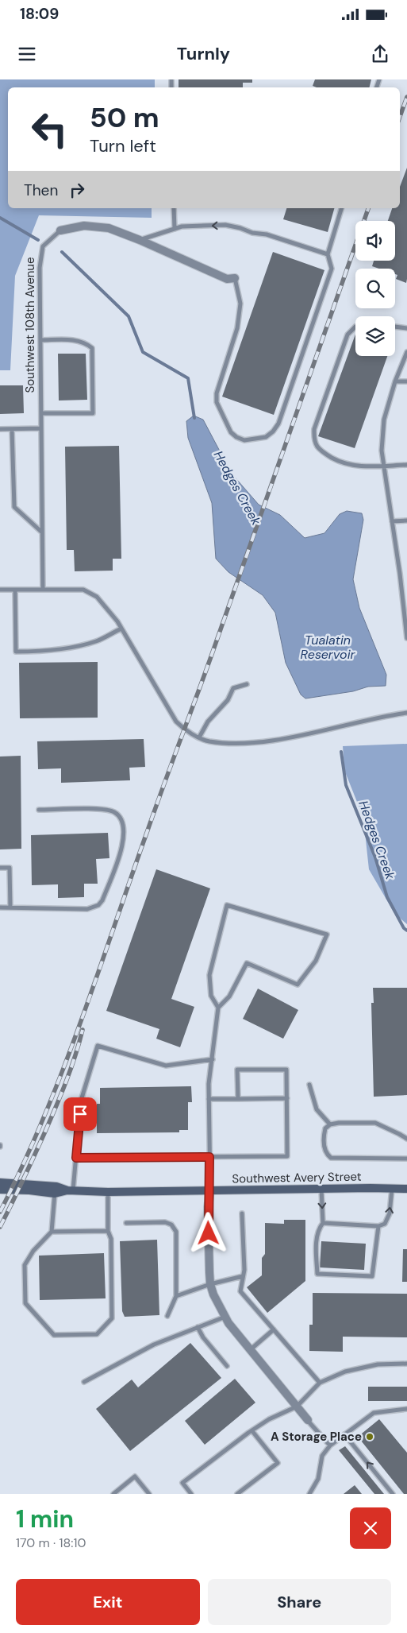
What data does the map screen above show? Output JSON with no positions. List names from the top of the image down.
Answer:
{
  "streets": {
    "main road": ["Southwest Avery Street"],
    "street": ["Southwest 108th Avenue"]
  },
  "water": ["Hedges Creek", "Tualatin Reservoir"],
  "places": ["A Storage Place"],
  "page": {
    "status": "18:09",
    "header": "Turnly",
    "turn": ["50 m", "Turn left"],
    "then": "Then",
    "heading": ["1 min", "170 m · 18:10"],
    "buttons": ["Exit", "Share"]
  }
}
